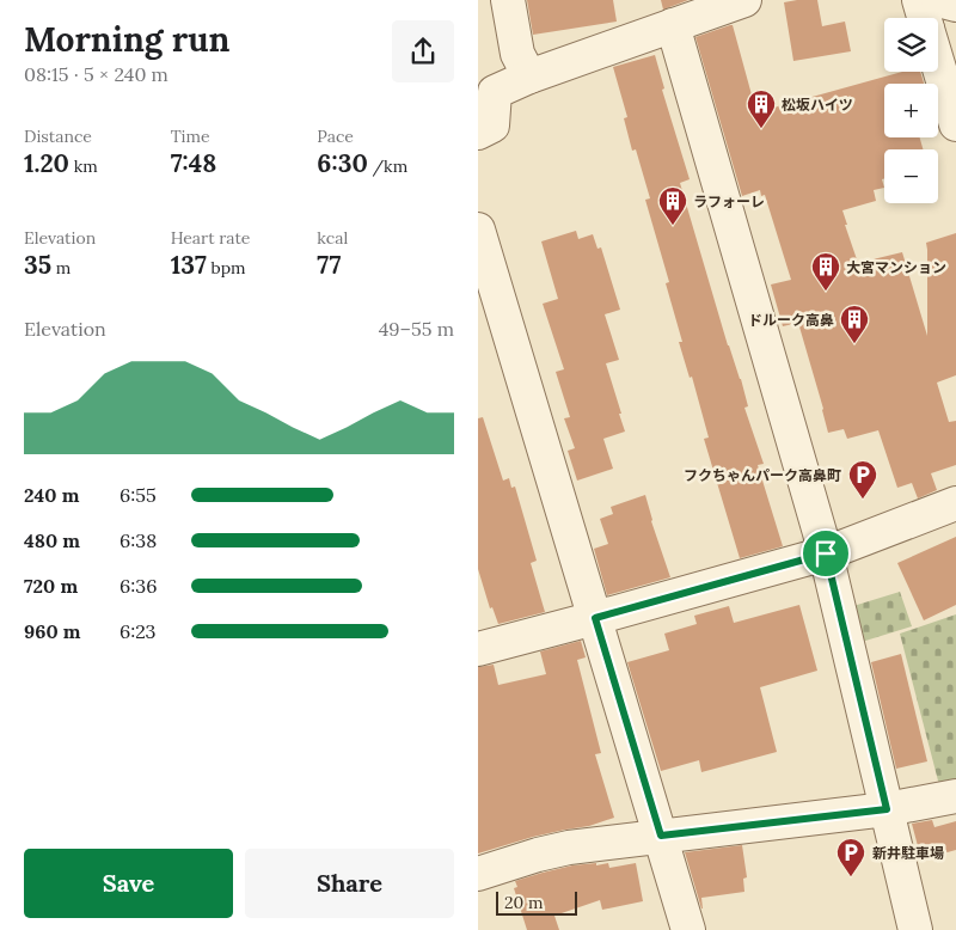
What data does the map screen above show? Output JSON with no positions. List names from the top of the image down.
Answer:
{
  "places": {
    "building": [
      "松坂ハイツ",
      "ラフォーレ",
      "大宮マンション",
      "ドルーク高鼻"
    ],
    "parking": ["フクちゃんパーク高鼻町", "新井駐車場"]
  },
  "scale_bar": "20 m",
  "page": {
    "heading": ["Morning run", "08:15 · 5 × 240 m"],
    "map_buttons": ["+", "−"],
    "stats": [
      ["Distance", "1.20 km"],
      ["Time", "7:48"],
      ["Pace", "6:30 /km"],
      ["Elevation", "35 m"],
      ["Heart rate", "137 bpm"],
      ["kcal", "77"]
    ],
    "chart": ["Elevation", "49–55 m"],
    "list": [
      {
        "name": "240 m",
        "note": "6:55"
      },
      {
        "name": "480 m",
        "note": "6:38"
      },
      {
        "name": "720 m",
        "note": "6:36"
      },
      {
        "name": "960 m",
        "note": "6:23"
      }
    ],
    "buttons": ["Save", "Share"],
    "scale": "20 m"
  }
}
